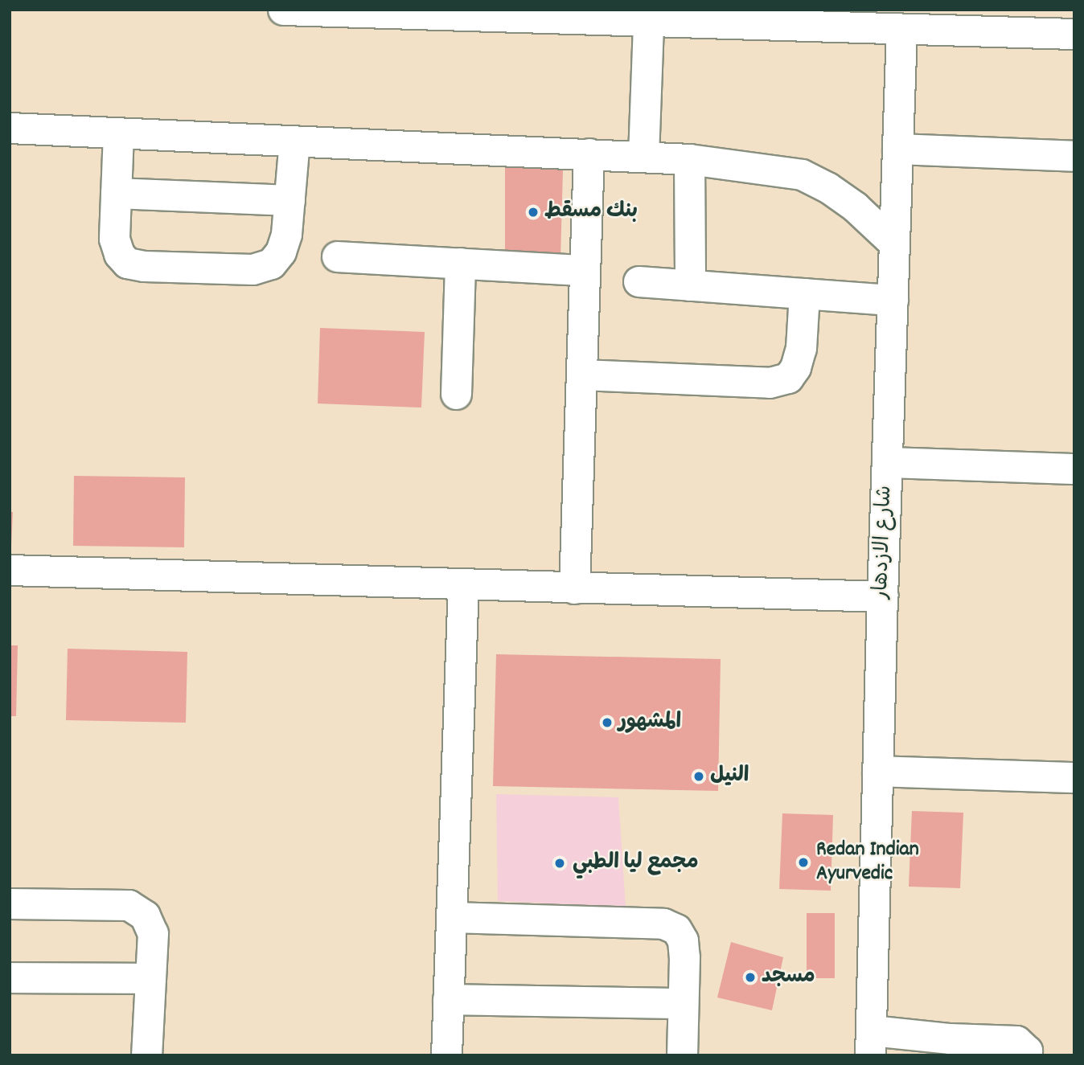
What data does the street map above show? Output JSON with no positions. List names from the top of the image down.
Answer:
{
  "streets": {
    "street": ["شارع الازدهار"]
  },
  "places": [
    "بنك مسقط",
    "المشهور",
    "النيل",
    "Redan Indian Ayurvedic",
    "مجمع ليا الطبي",
    "مسجد"
  ]
}
